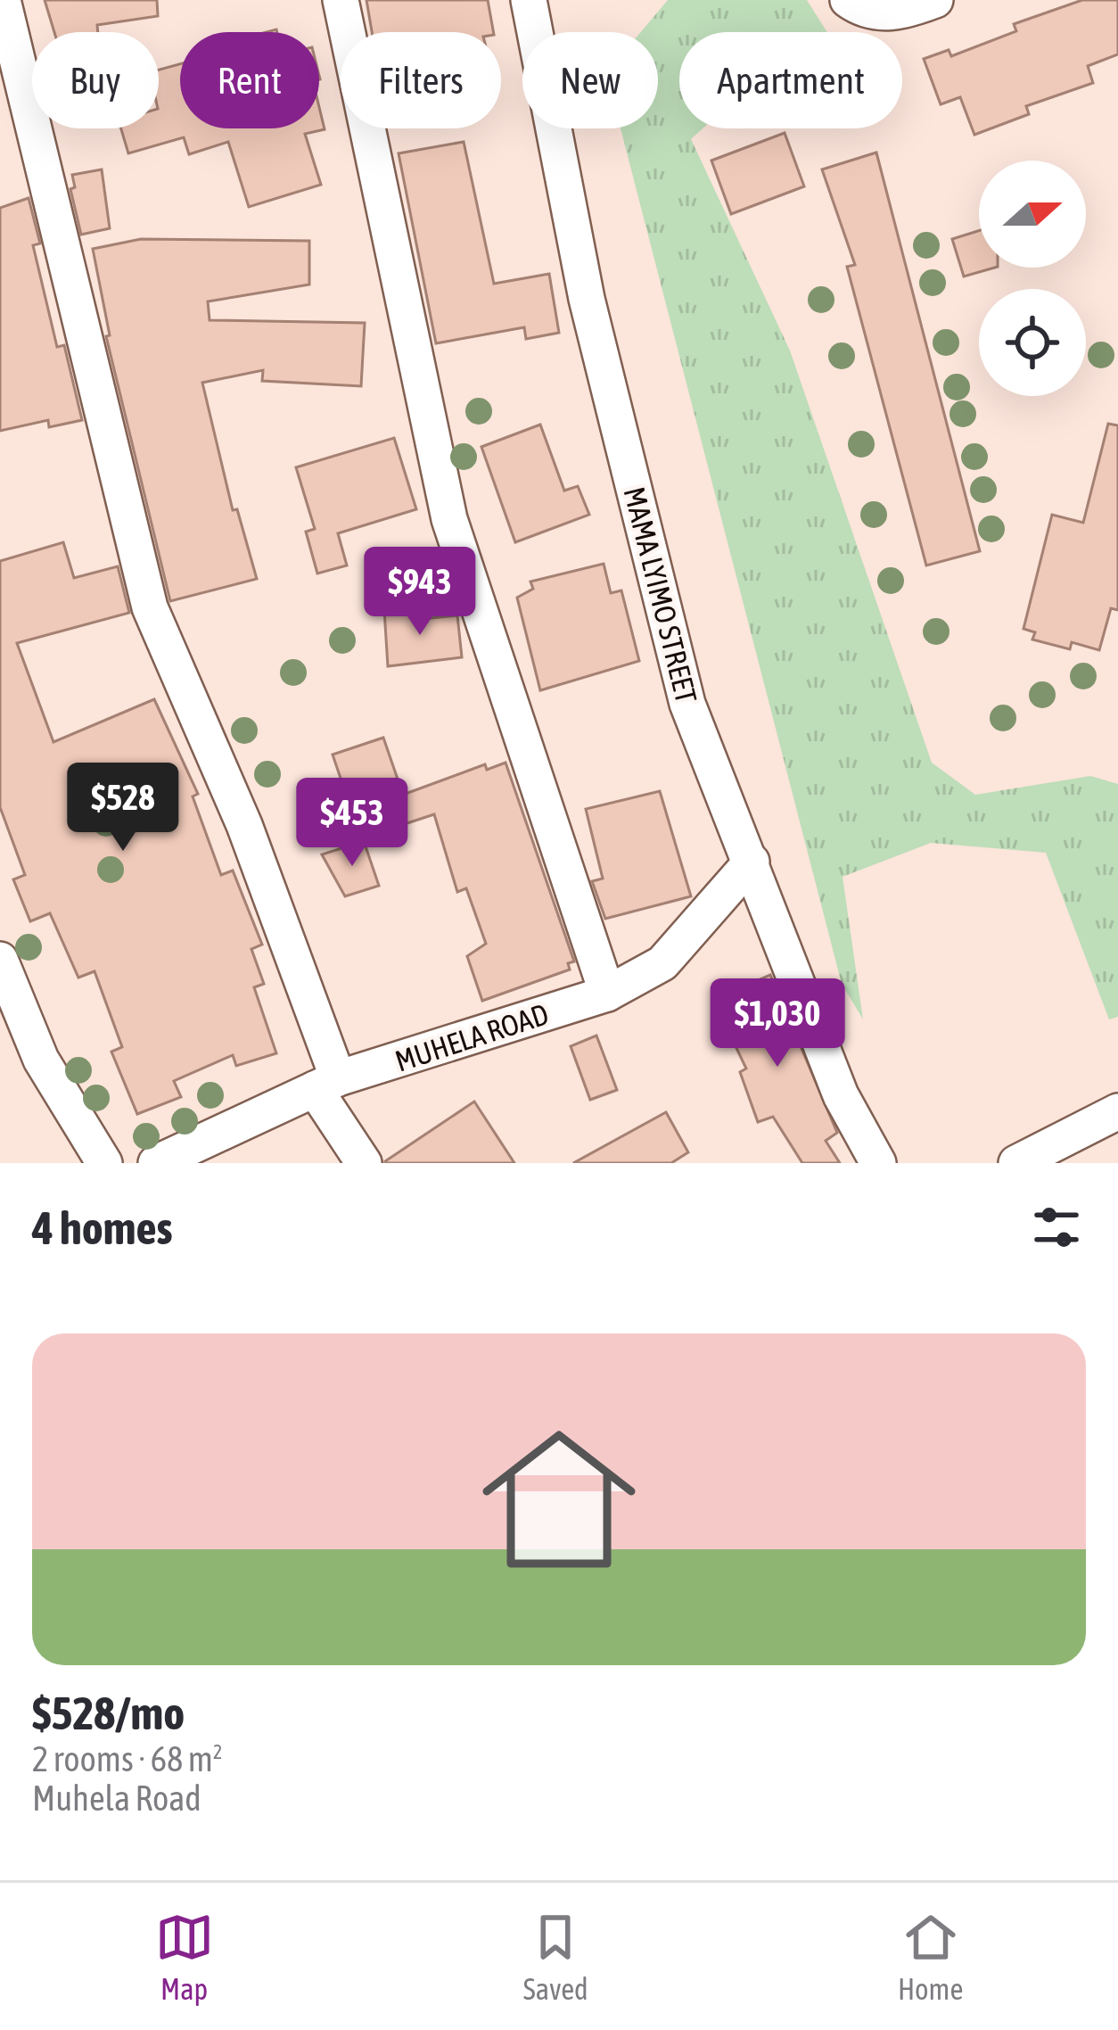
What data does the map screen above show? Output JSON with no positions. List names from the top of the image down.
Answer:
{
  "streets": {
    "street": ["MAMA LYIMO STREET", "MUHELA ROAD"]
  },
  "crossings": [
    ["MAMA LYIMO STREET", "MUHELA ROAD"]
  ],
  "north": "right",
  "page": {
    "chip": [
      "Buy",
      "Rent",
      "Filters",
      "New",
      "Apartment"
    ],
    "price": [
      "$943",
      "$528",
      "$453",
      "$1,030"
    ],
    "heading": "4 homes",
    "list": [
      {
        "name": "$528/mo",
        "note": "2 rooms · 68 m² · Muhela Road"
      }
    ],
    "tabs": ["Map", "Saved", "Home"]
  }
}
